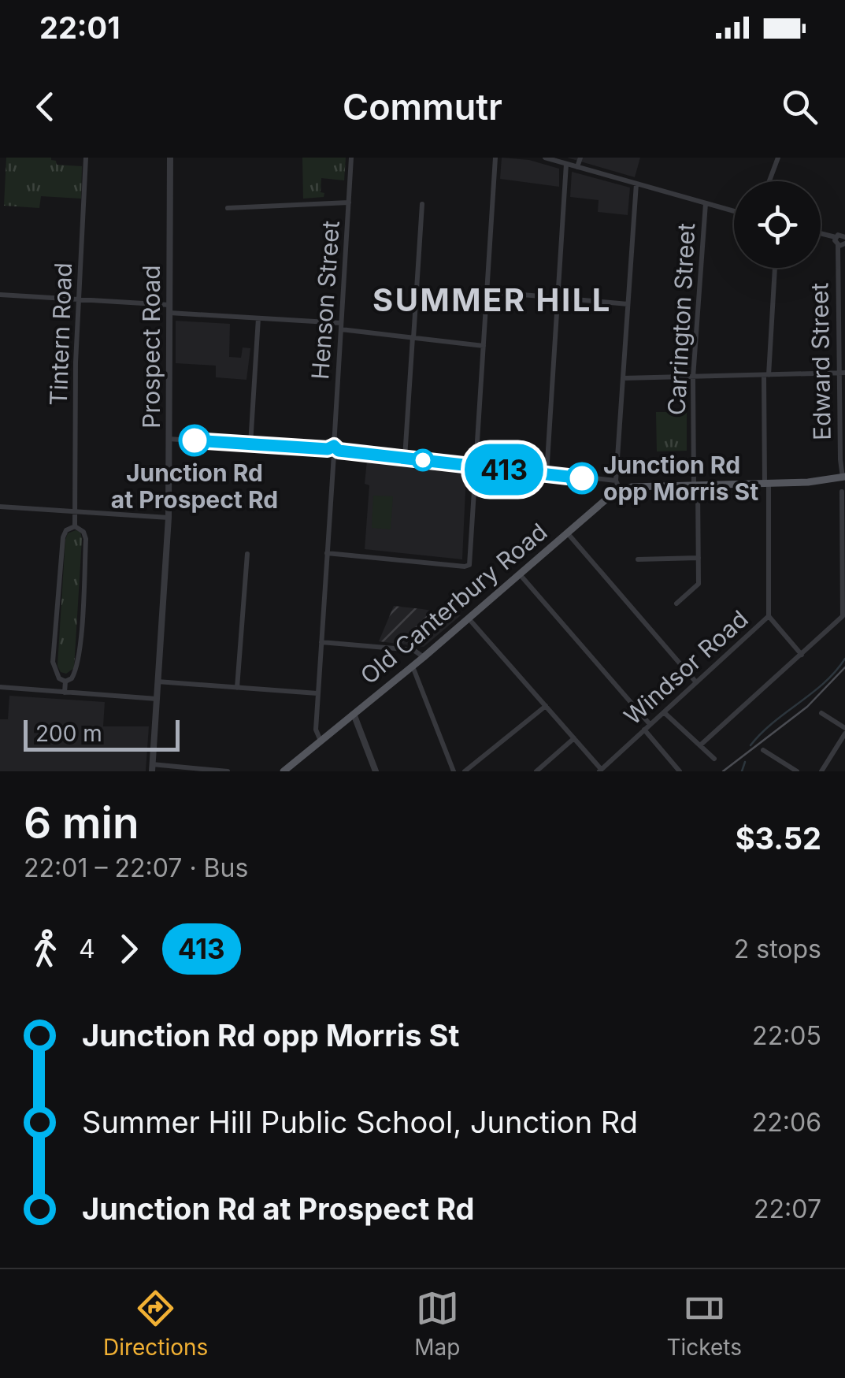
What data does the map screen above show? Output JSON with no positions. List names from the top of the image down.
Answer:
{
  "streets": {
    "main road": ["Old Canterbury Road"],
    "street": [
      "Henson Street",
      "Carrington Street",
      "Tintern Road",
      "Prospect Road",
      "Edward Street",
      "Windsor Road"
    ]
  },
  "crossings": [
    ["Henson Street", "Old Canterbury Road"]
  ],
  "districts": ["SUMMER HILL"],
  "places": ["Junction Rd at Prospect Rd", "Junction Rd opp Morris St"],
  "lines": ["bus line 413"],
  "scale_bar": "200 m",
  "page": {
    "status": "22:01",
    "header": "Commutr",
    "on_map": "413",
    "scale": "200 m",
    "heading": ["6 min", "22:01 – 22:07 · Bus", "$3.52"],
    "legs": ["4", "413", "2 stops"],
    "list": [
      {
        "name": "Junction Rd opp Morris St",
        "value": "22:05"
      },
      {
        "name": "Summer Hill Public School, Junction Rd",
        "value": "22:06"
      },
      {
        "name": "Junction Rd at Prospect Rd",
        "value": "22:07"
      }
    ],
    "tabs": ["Directions", "Map", "Tickets"]
  }
}
